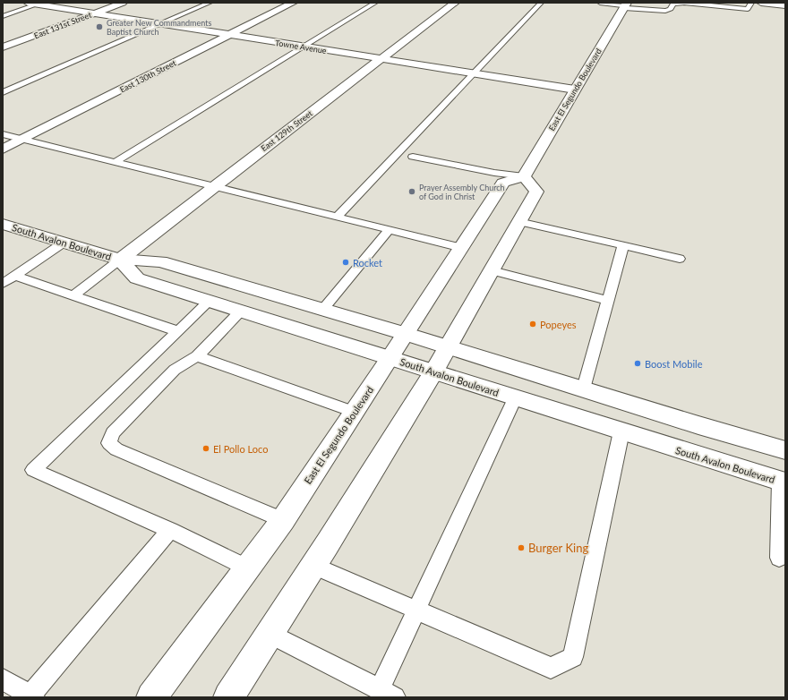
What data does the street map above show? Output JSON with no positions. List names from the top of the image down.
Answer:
{
  "streets": {
    "main road": [
      "East 131st Street",
      "Towne Avenue",
      "East 130th Street",
      "East El Segundo Boulevard",
      "East 129th Street",
      "South Avalon Boulevard"
    ]
  },
  "crossings": [
    ["East 131st Street", "Towne Avenue"],
    ["Towne Avenue", "East 130th Street"],
    ["Towne Avenue", "East El Segundo Boulevard"],
    ["Towne Avenue", "East 129th Street"],
    ["East El Segundo Boulevard", "South Avalon Boulevard"],
    ["East 129th Street", "South Avalon Boulevard"]
  ],
  "places": [
    "Greater New Commandments Baptist Church",
    "Prayer Assembly Church of God in Christ",
    "Rocket",
    "Popeyes",
    "Boost Mobile",
    "El Pollo Loco",
    "Burger King"
  ]
}
